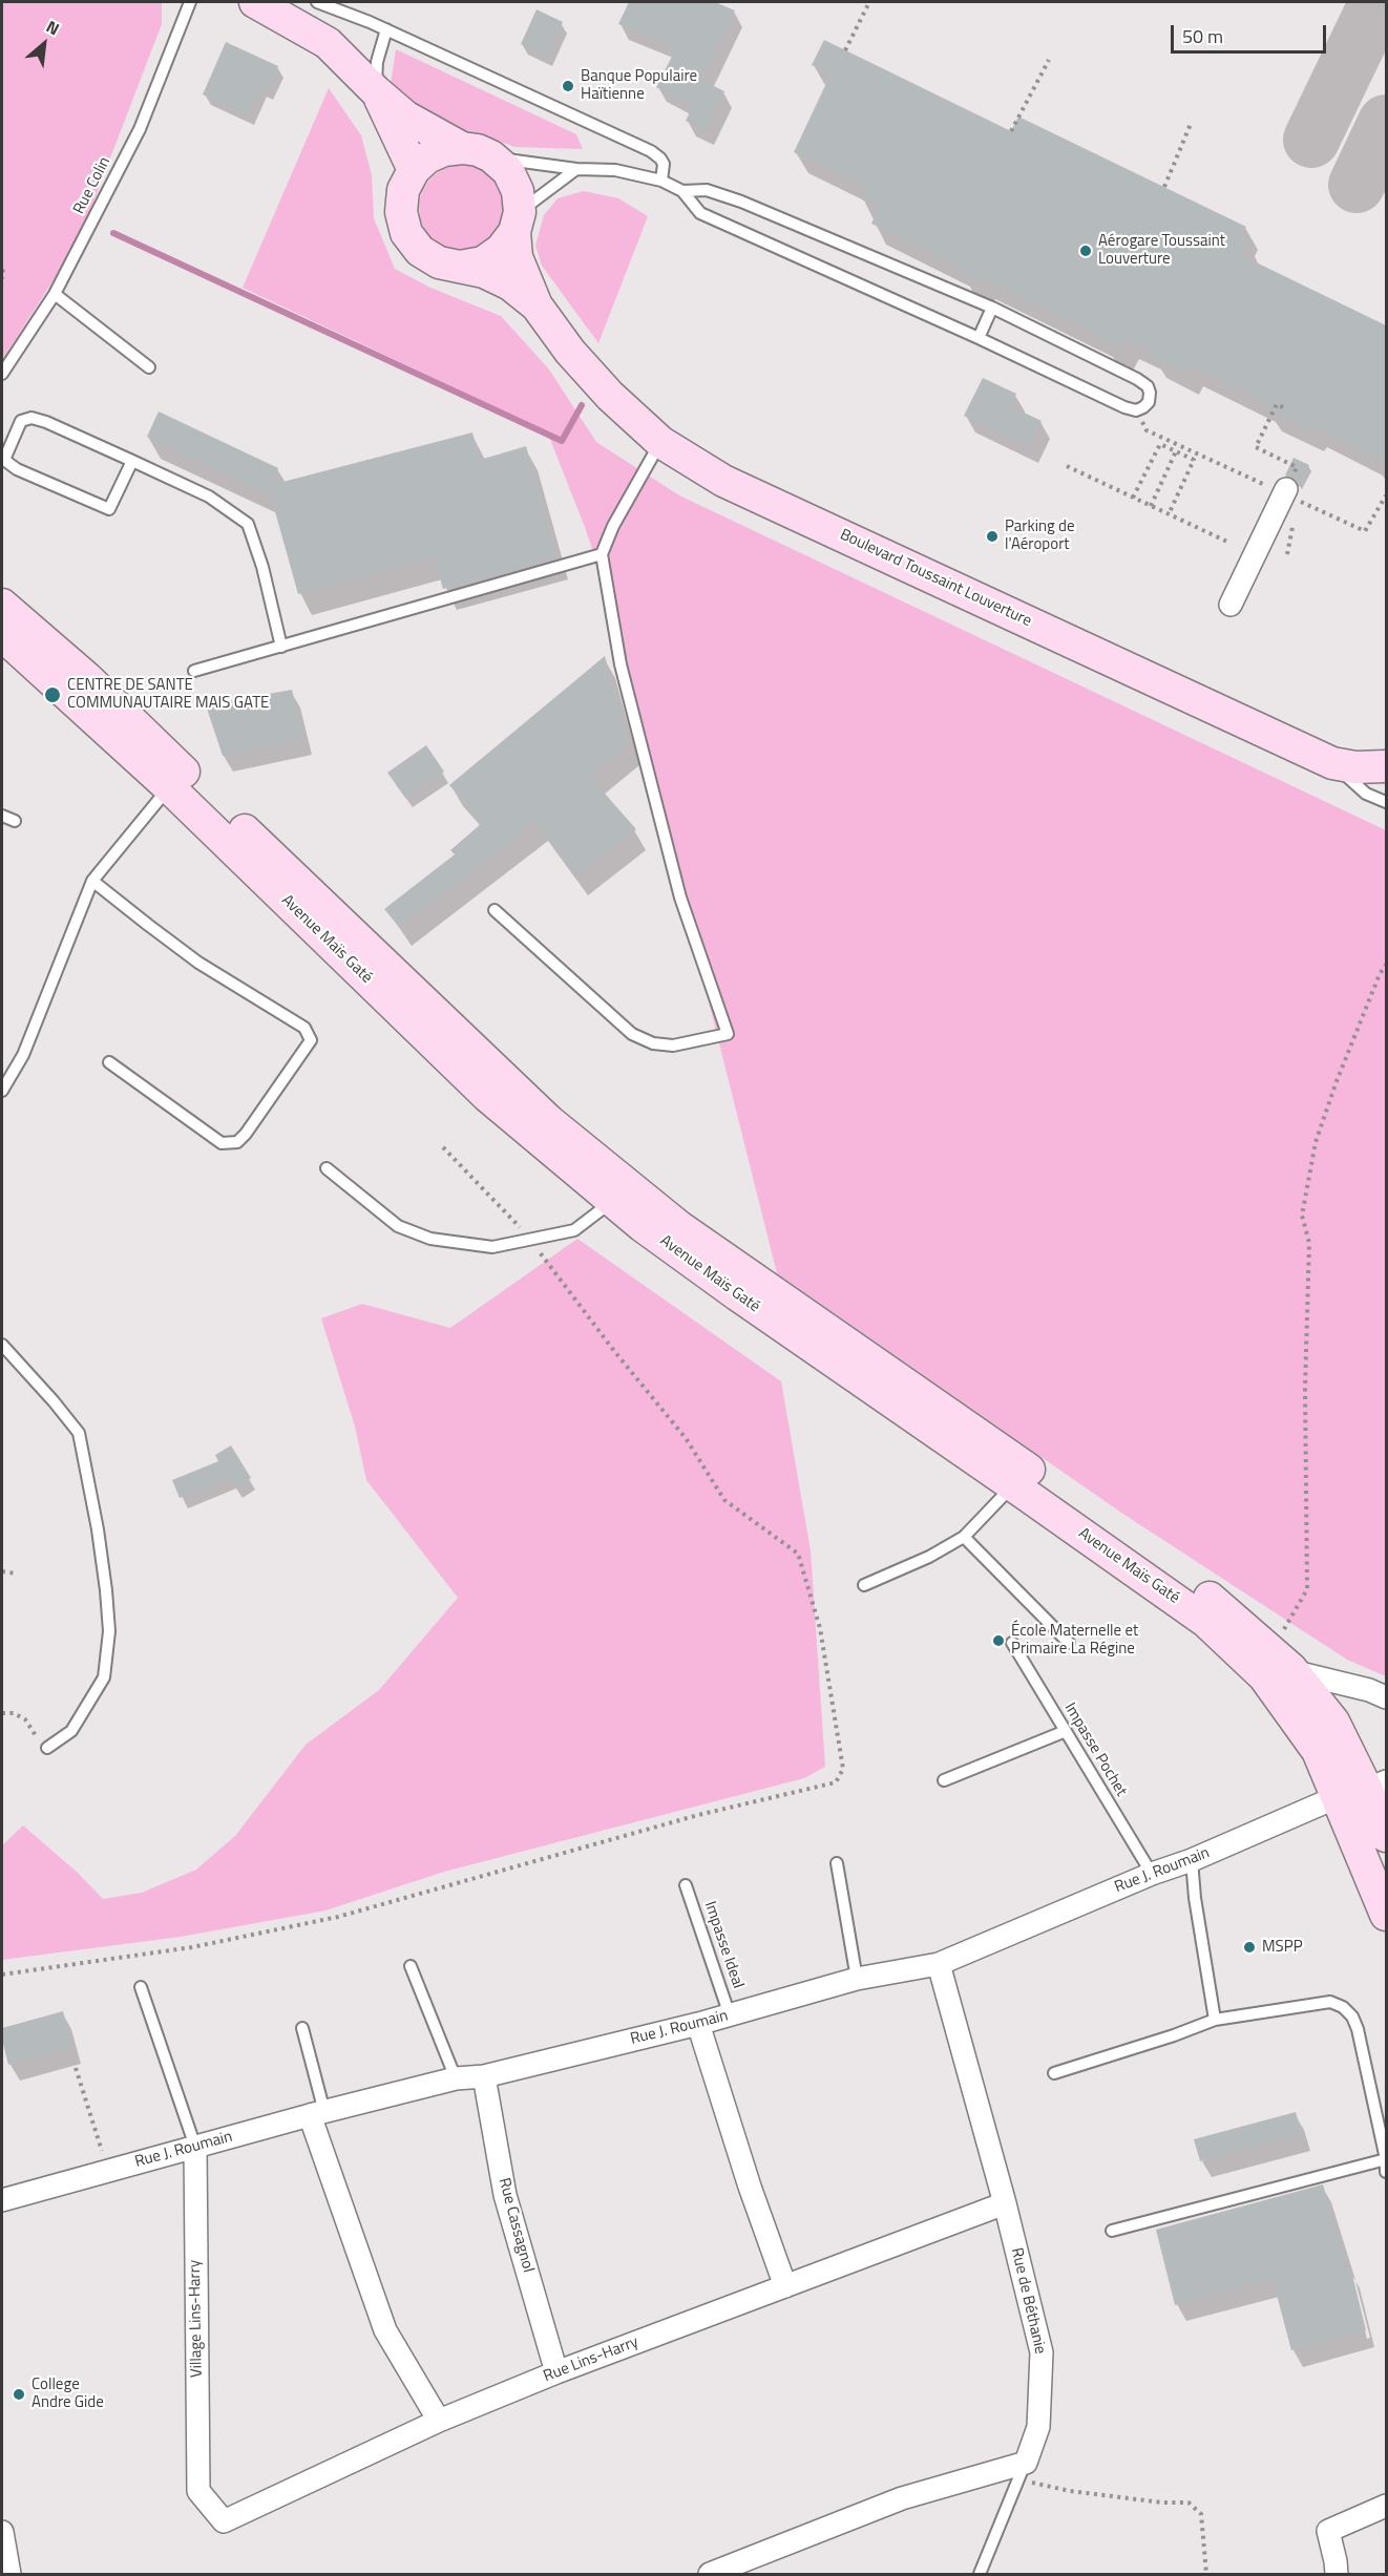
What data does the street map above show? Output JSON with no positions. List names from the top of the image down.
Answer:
{
  "streets": {
    "main road": ["Boulevard Toussaint Louverture", "Avenue Maïs Gaté"],
    "street": [
      "Rue J. Roumain",
      "Rue Cassagnol",
      "Rue de Béthanie",
      "Village Lins-Harry",
      "Rue Lins-Harry"
    ],
    "lane": ["Rue Colin", "Impasse Pochet", "Impasse Ideal"]
  },
  "crossings": [
    ["Avenue Maïs Gaté", "Rue J. Roumain"],
    ["Impasse Pochet", "Rue J. Roumain"],
    ["Rue J. Roumain", "Impasse Ideal"],
    ["Rue J. Roumain", "Rue Cassagnol"],
    ["Rue J. Roumain", "Rue de Béthanie"],
    ["Rue J. Roumain", "Village Lins-Harry"],
    ["Rue Cassagnol", "Rue Lins-Harry"],
    ["Rue de Béthanie", "Rue Lins-Harry"],
    ["Village Lins-Harry", "Rue Lins-Harry"]
  ],
  "places": [
    "Banque Populaire Haïtienne",
    "Aérogare Toussaint Louverture",
    "Parking de l'Aéroport",
    "CENTRE DE SANTE COMMUNAUTAIRE MAIS GATE",
    "École Maternelle et Primaire La Régine",
    "MSPP",
    "College Andre Gide"
  ],
  "scale_bar": "50 m",
  "north": "top right"
}
